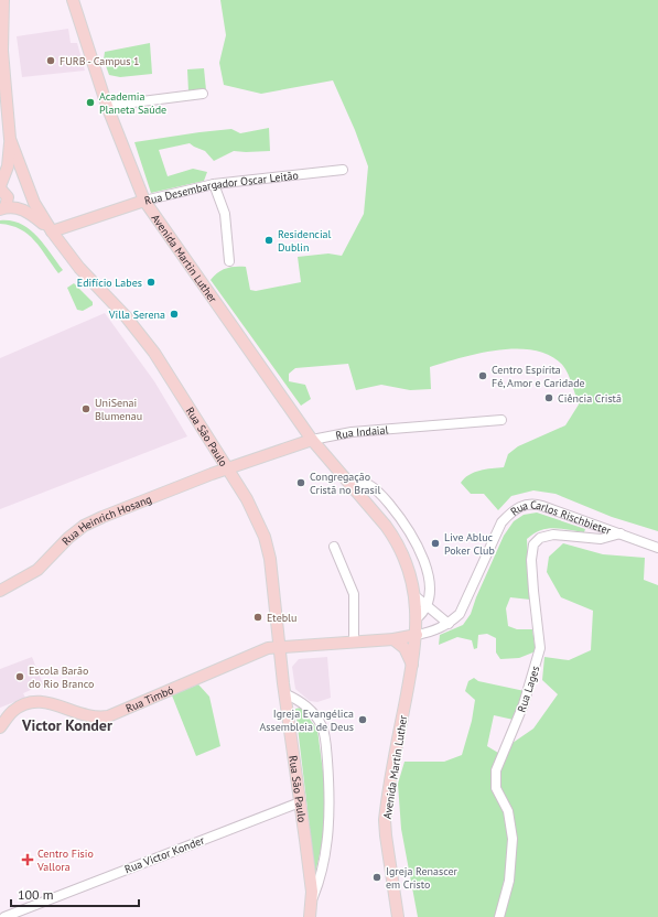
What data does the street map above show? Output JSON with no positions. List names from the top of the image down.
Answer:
{
  "streets": {
    "main road": [
      "Rua Desembargador Oscar Leitão",
      "Avenida Martin Luther",
      "Rua Indaial",
      "Rua São Paulo",
      "Rua Heinrich Hosang",
      "Rua Carlos Rischbieter",
      "Rua Timbó"
    ],
    "street": ["Rua Lages", "Rua Victor Konder"]
  },
  "crossings": [
    ["Rua Desembargador Oscar Leitão", "Avenida Martin Luther"],
    ["Rua Desembargador Oscar Leitão", "Rua São Paulo"],
    ["Avenida Martin Luther", "Rua Indaial"],
    ["Avenida Martin Luther", "Rua Carlos Rischbieter"],
    ["Rua Indaial", "Rua São Paulo"],
    ["Rua Indaial", "Rua Heinrich Hosang"],
    ["Rua São Paulo", "Rua Heinrich Hosang"],
    ["Rua São Paulo", "Rua Carlos Rischbieter"],
    ["Rua São Paulo", "Rua Timbó"],
    ["Rua São Paulo", "Rua Victor Konder"],
    ["Rua Carlos Rischbieter", "Rua Lages"],
    ["Rua Carlos Rischbieter", "Rua Timbó"]
  ],
  "districts": ["Victor Konder"],
  "places": {
    "other": [
      "FURB - Campus 1",
      "Academia Planeta Saúde",
      "Residencial Dublin",
      "Edifício Labes",
      "Villa Serena",
      "Centro Espírita Fé, Amor e Caridade",
      "Ciência Cristã",
      "UniSenai Blumenau",
      "Congregação Cristã no Brasil",
      "Live Abluc Poker Club",
      "Eteblu",
      "Escola Barão do Rio Branco",
      "Igreja Evangélica Assembleia de Deus",
      "Igreja Renascer em Cristo"
    ],
    "health": ["Centro Fisio Vallora"]
  },
  "scale_bar": "100 m"
}
